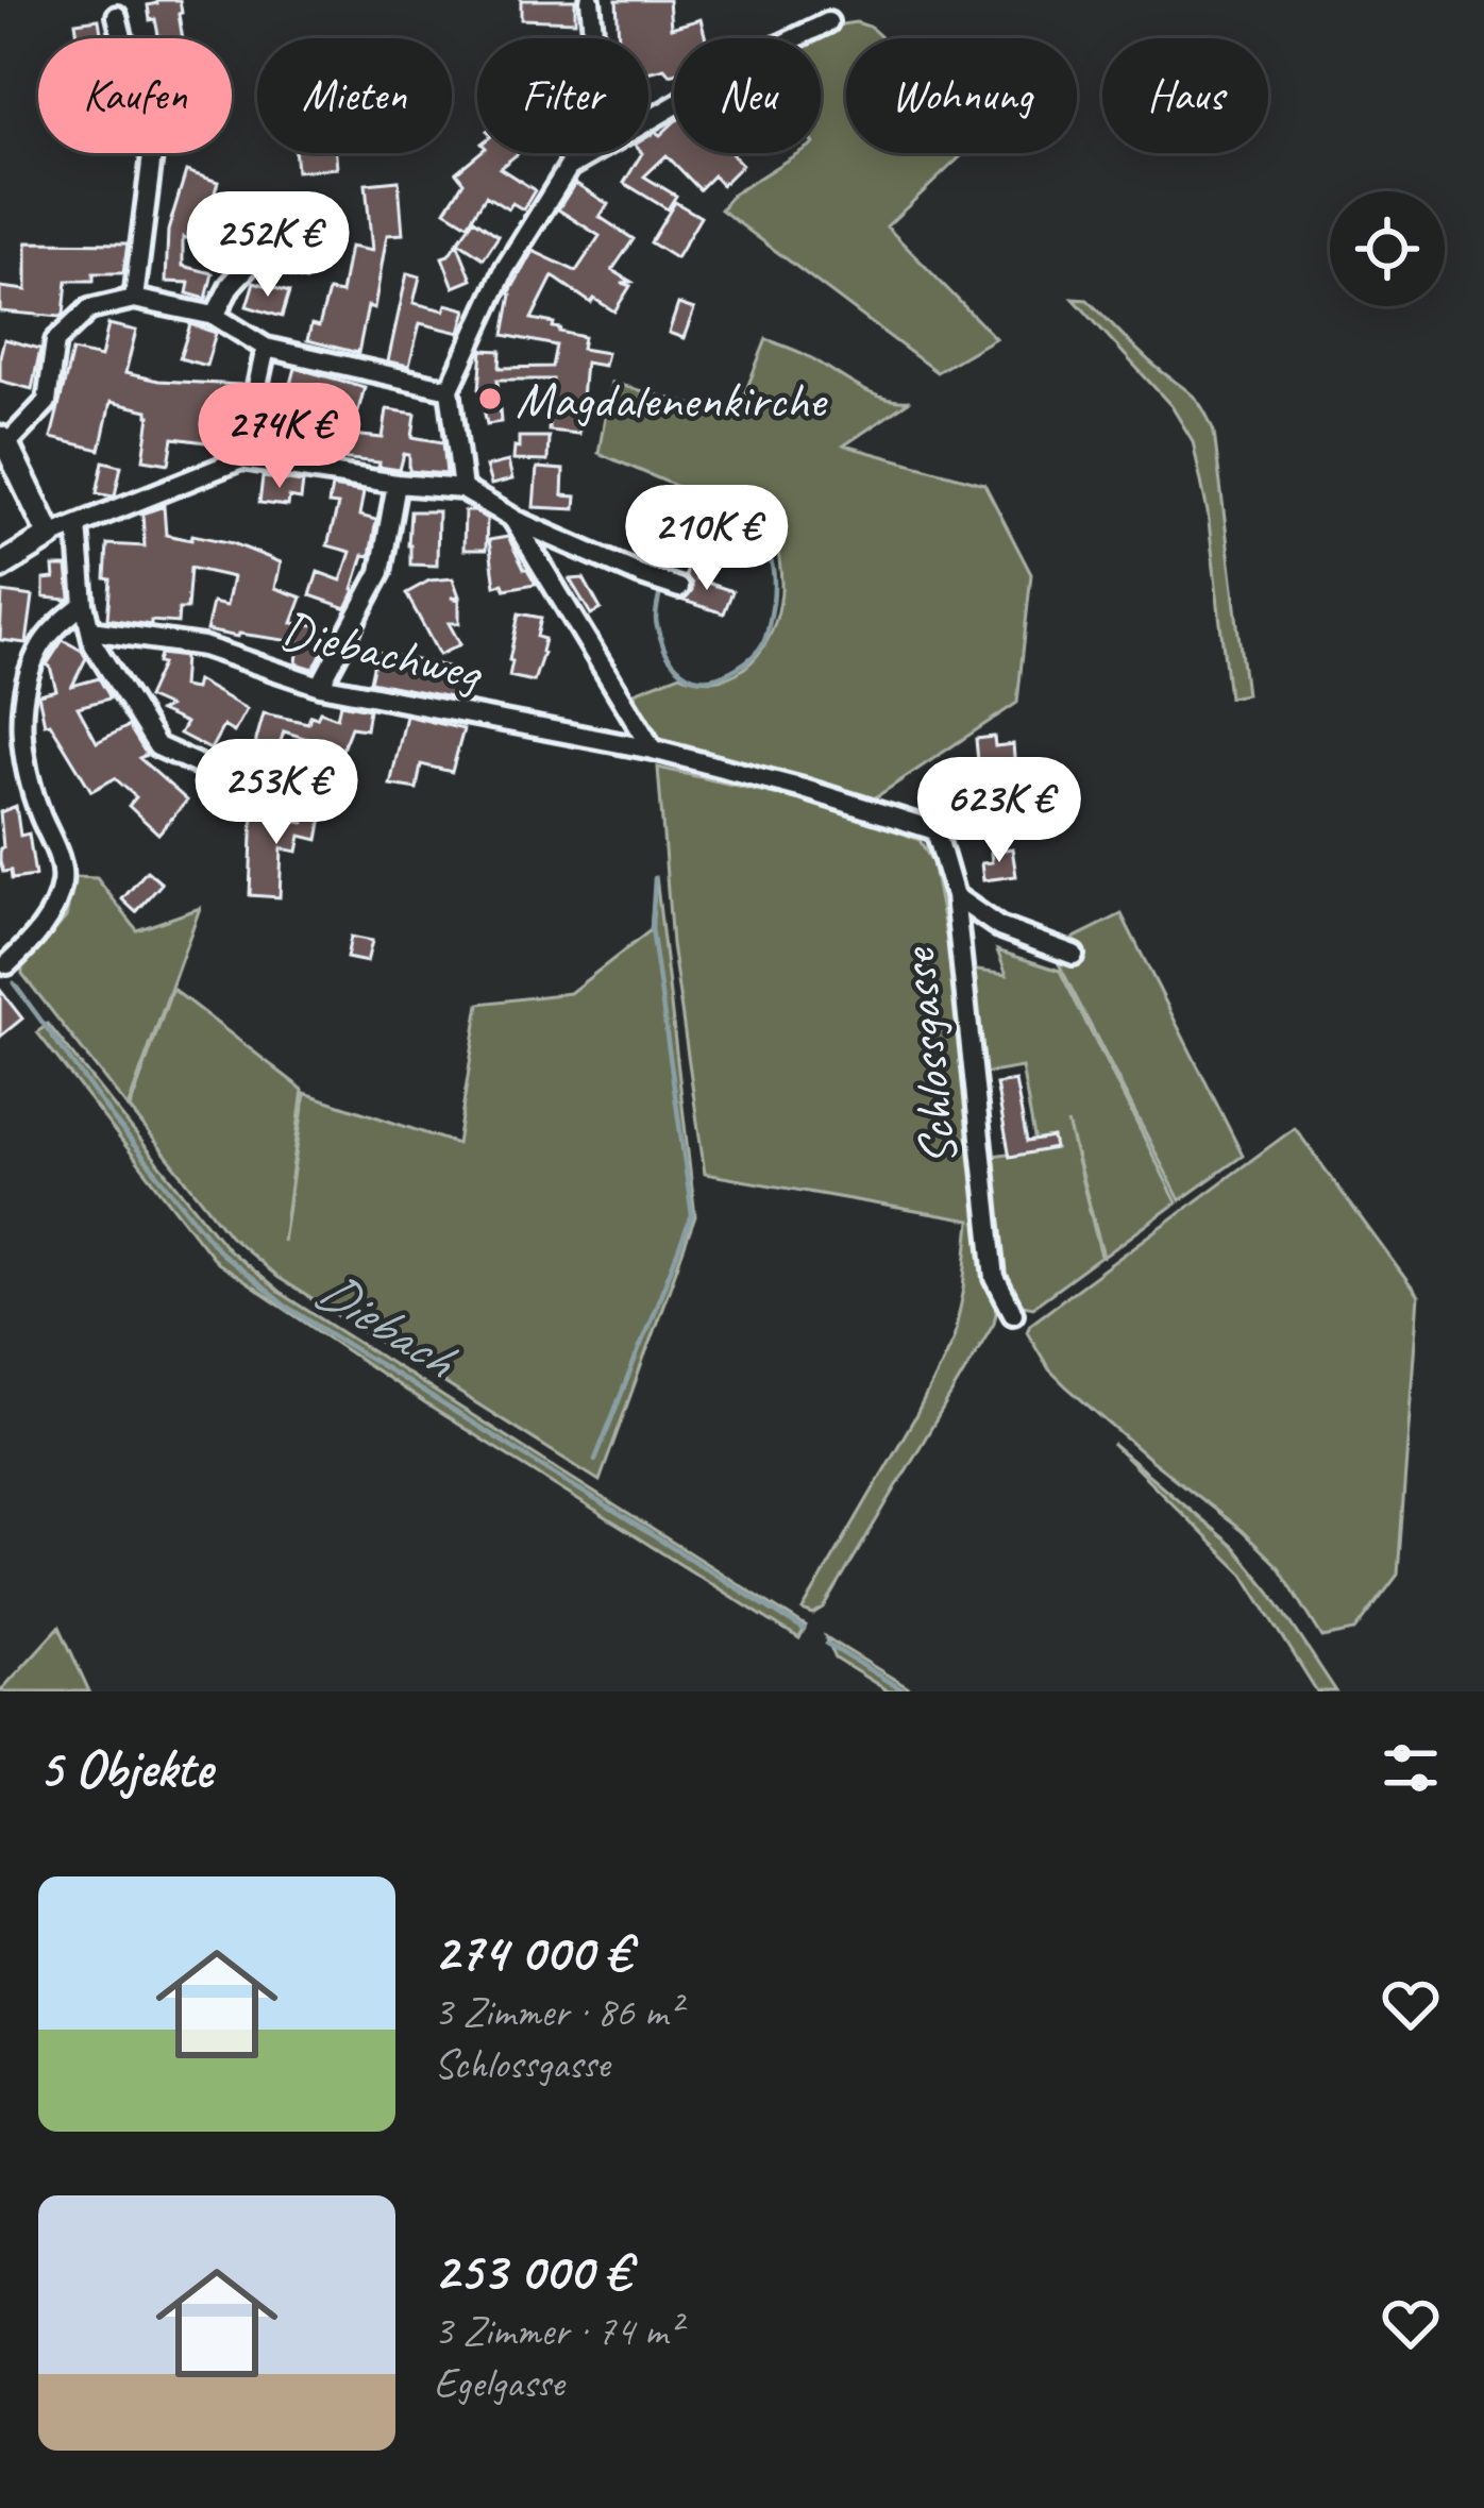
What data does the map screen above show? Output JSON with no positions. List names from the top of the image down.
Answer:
{
  "streets": {
    "street": ["Diebachweg", "Schlossgasse"]
  },
  "crossings": [
    ["Diebachweg", "Schlossgasse"]
  ],
  "water": ["Diebach"],
  "places": ["Magdalenenkirche"],
  "page": {
    "chip": [
      "Kaufen",
      "Mieten",
      "Filter",
      "Neu",
      "Wohnung",
      "Haus"
    ],
    "price": [
      "252K €",
      "274K €",
      "210K €",
      "253K €",
      "623K €"
    ],
    "heading": "5 Objekte",
    "list": [
      {
        "name": "274 000 €",
        "note": "3 Zimmer · 86 m² · Schlossgasse"
      },
      {
        "name": "253 000 €",
        "note": "3 Zimmer · 74 m² · Egelgasse"
      }
    ]
  }
}
